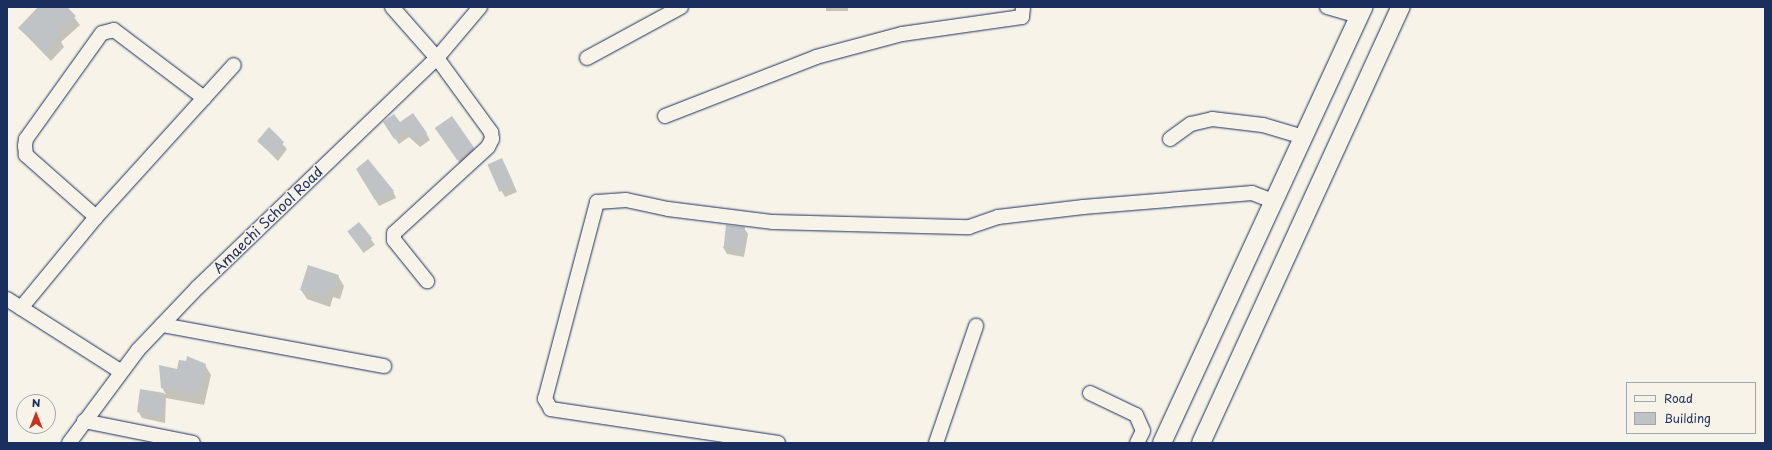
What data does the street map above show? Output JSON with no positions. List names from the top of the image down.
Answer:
{
  "streets": {
    "street": ["Amaechi School Road"]
  },
  "legend": ["Road", "Building"],
  "north": "top"
}
